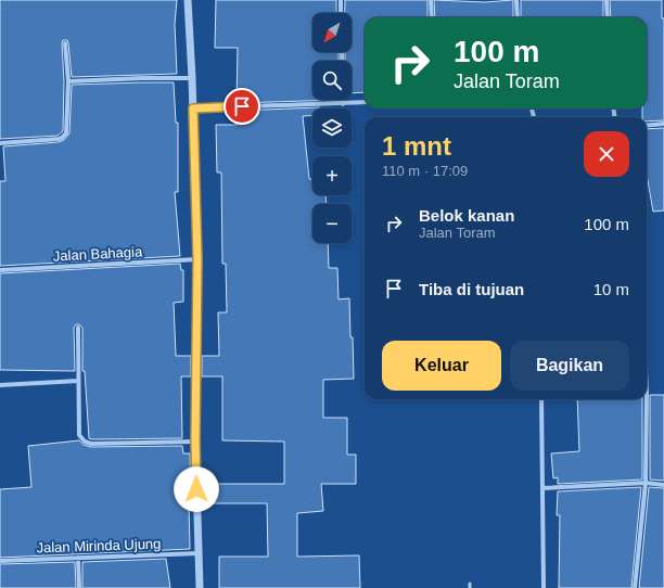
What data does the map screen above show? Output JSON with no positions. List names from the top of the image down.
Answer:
{
  "streets": {
    "street": ["Jalan Bahagia", "Jalan Mirinda Ujung"]
  },
  "north": "bottom left",
  "page": {
    "map_buttons": ["+", "−"],
    "turn": ["100 m", "Jalan Toram"],
    "heading": ["1 mnt", "110 m · 17:09"],
    "list": [
      {
        "name": "Belok kanan",
        "note": "Jalan Toram",
        "value": "100 m"
      },
      {
        "name": "Tiba di tujuan",
        "value": "10 m"
      }
    ],
    "buttons": ["Keluar", "Bagikan"]
  }
}
